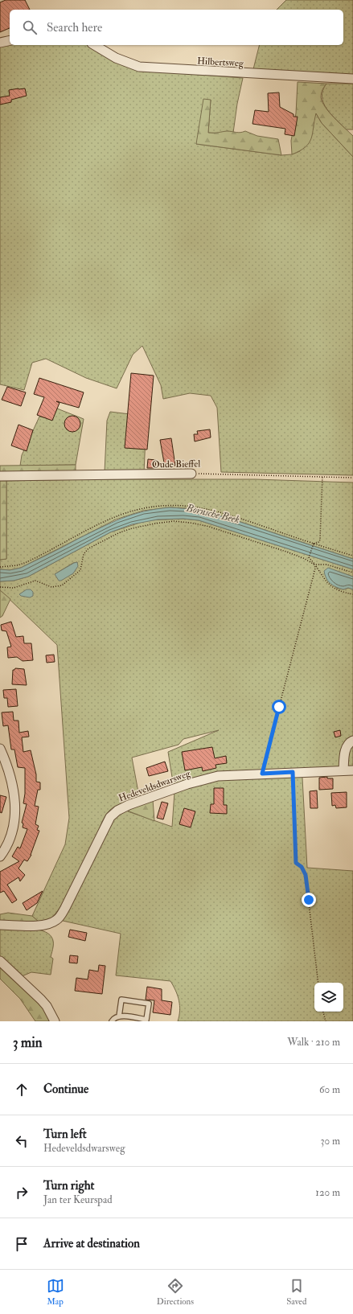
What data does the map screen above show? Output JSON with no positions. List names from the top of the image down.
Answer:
{
  "streets": {
    "street": ["Hilbertsweg", "Oude Bieffel", "Hedeveldsdwarsweg"]
  },
  "water": ["Bornsche Beek"],
  "page": {
    "search": "Search here",
    "heading": ["3 min", "Walk · 210 m"],
    "list": [
      ["Continue", "60 m"],
      ["Turn left", "Hedeveldsdwarsweg", "30 m"],
      ["Turn right", "Jan ter Keurspad", "120 m"],
      "Arrive at destination"
    ],
    "nav": ["Map", "Directions", "Saved"]
  }
}
